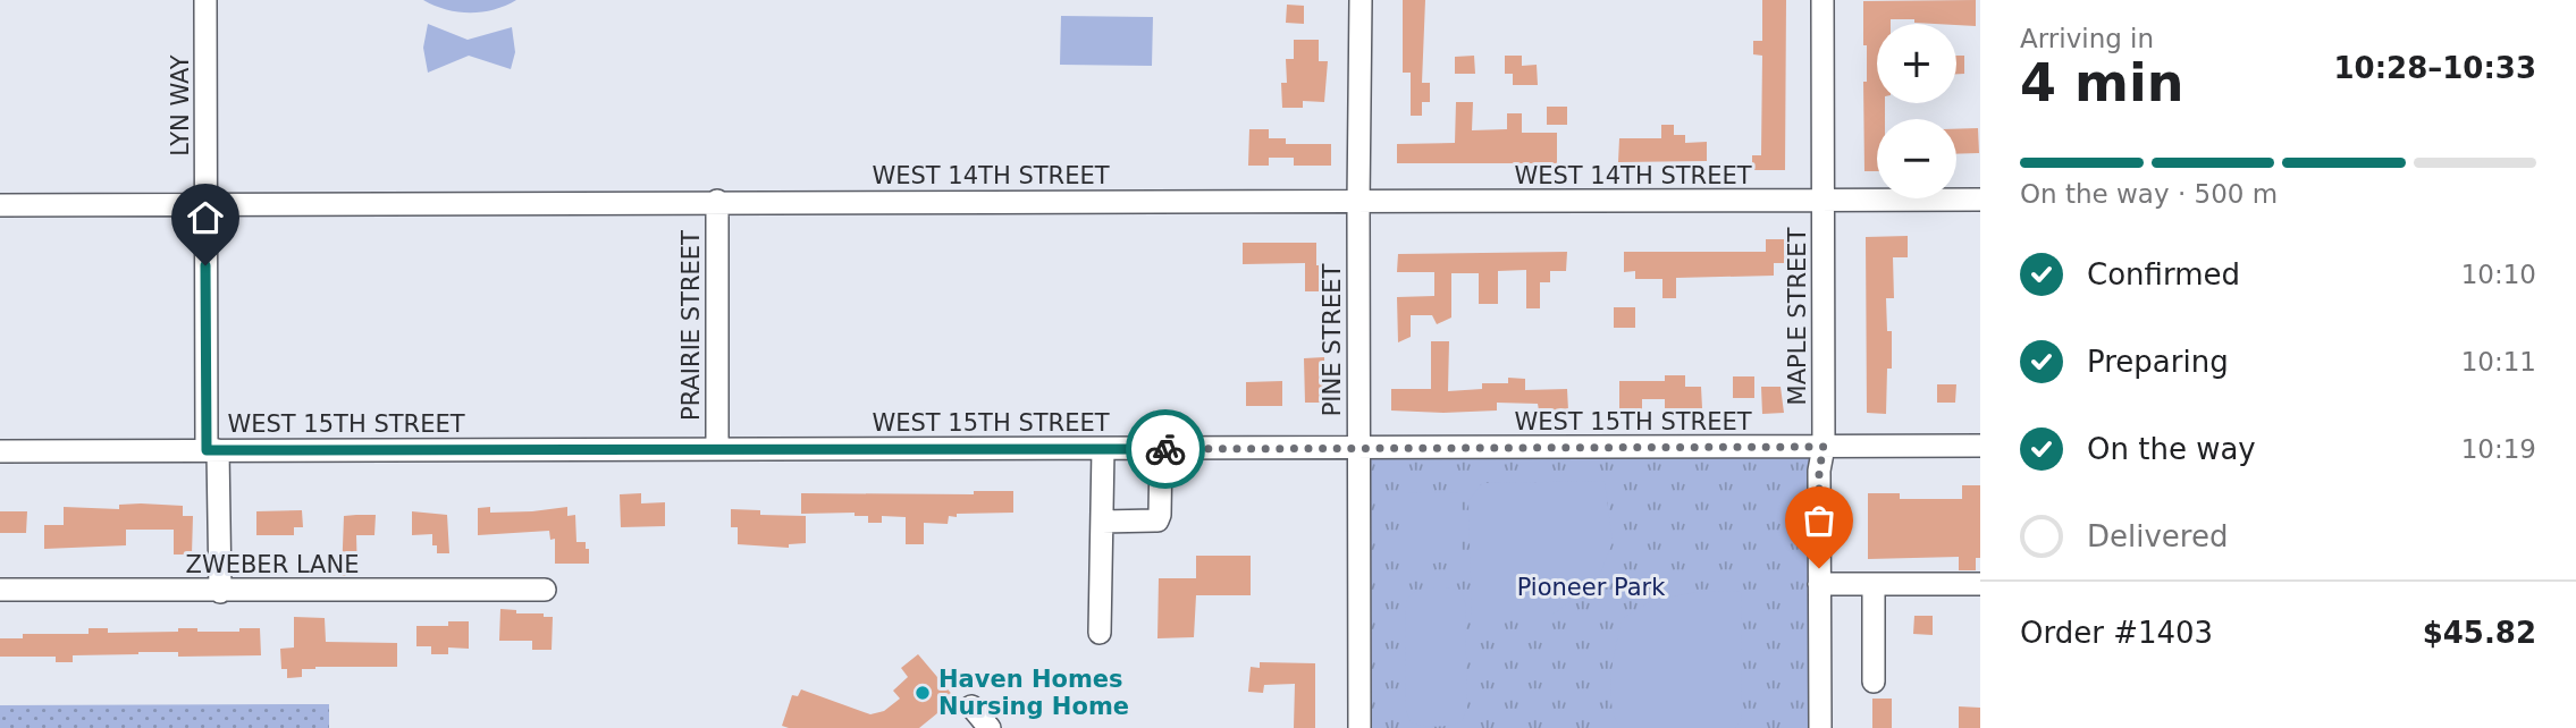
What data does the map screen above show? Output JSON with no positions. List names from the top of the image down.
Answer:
{
  "streets": {
    "street": [
      "LYN WAY",
      "WEST 14TH STREET",
      "MAPLE STREET",
      "PRAIRIE STREET",
      "PINE STREET",
      "WEST 15TH STREET",
      "ZWEBER LANE"
    ]
  },
  "crossings": [
    ["LYN WAY", "WEST 14TH STREET"],
    ["LYN WAY", "WEST 15TH STREET"],
    ["LYN WAY", "ZWEBER LANE"],
    ["WEST 14TH STREET", "MAPLE STREET"],
    ["WEST 14TH STREET", "PRAIRIE STREET"],
    ["WEST 14TH STREET", "PINE STREET"],
    ["MAPLE STREET", "WEST 15TH STREET"],
    ["PRAIRIE STREET", "WEST 15TH STREET"],
    ["PINE STREET", "WEST 15TH STREET"]
  ],
  "parks": ["Pioneer Park"],
  "places": ["Haven Homes Nursing Home"],
  "page": {
    "heading": ["4 min", "Arriving in", "10:28–10:33"],
    "panel": ["Order #1403", "$45.82"],
    "map_buttons": ["+", "−"],
    "bar": "On the way · 500 m",
    "list": [
      ["Confirmed", "10:10"],
      ["Preparing", "10:11"],
      ["On the way", "10:19"],
      "Delivered"
    ]
  }
}
